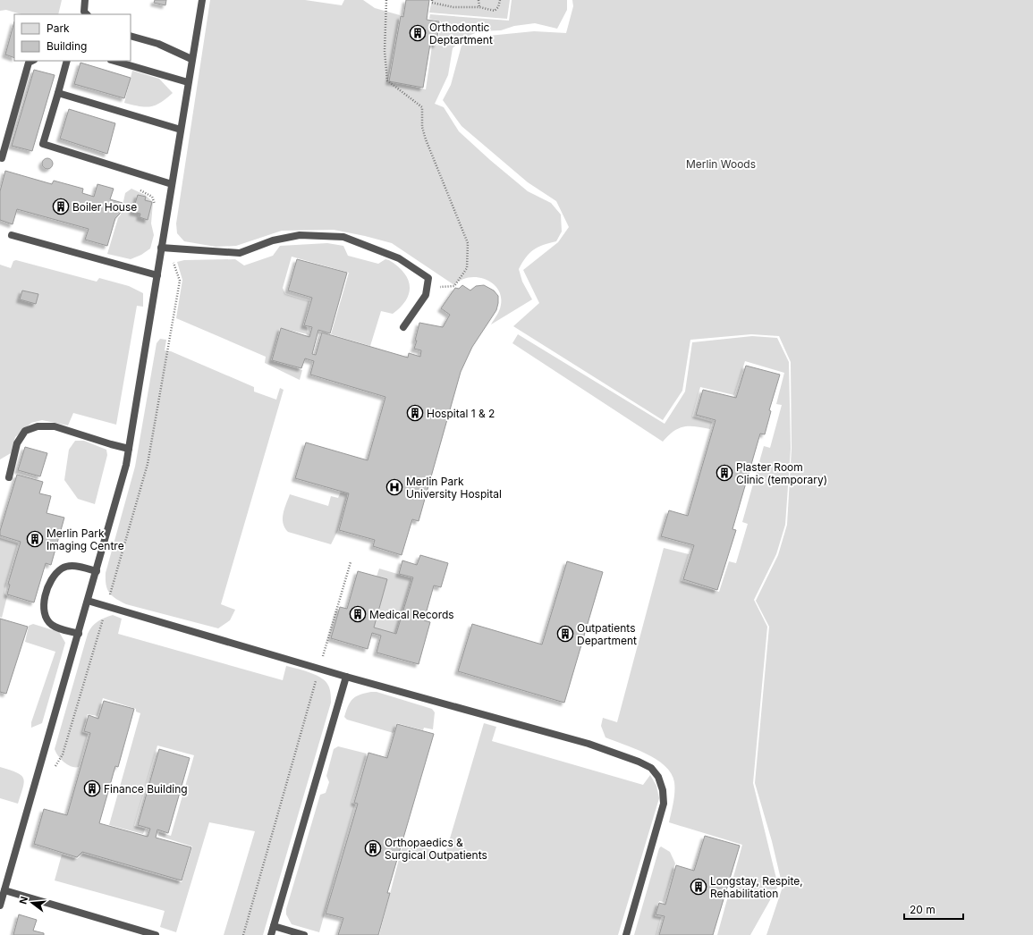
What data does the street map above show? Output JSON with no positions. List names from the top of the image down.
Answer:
{
  "parks": ["Merlin Woods"],
  "places": {
    "building": [
      "Orthodontic Deptartment",
      "Boiler House",
      "Hospital 1 & 2",
      "Plaster Room Clinic (temporary)",
      "Merlin Park Imaging Centre",
      "Medical Records",
      "Outpatients Department",
      "Finance Building",
      "Orthopaedics & Surgical Outpatients",
      "Longstay, Respite, Rehabilitation"
    ],
    "hospital": ["Merlin Park University Hospital"]
  },
  "legend": ["Park", "Building"],
  "scale_bar": "20 m",
  "north": "left"
}
